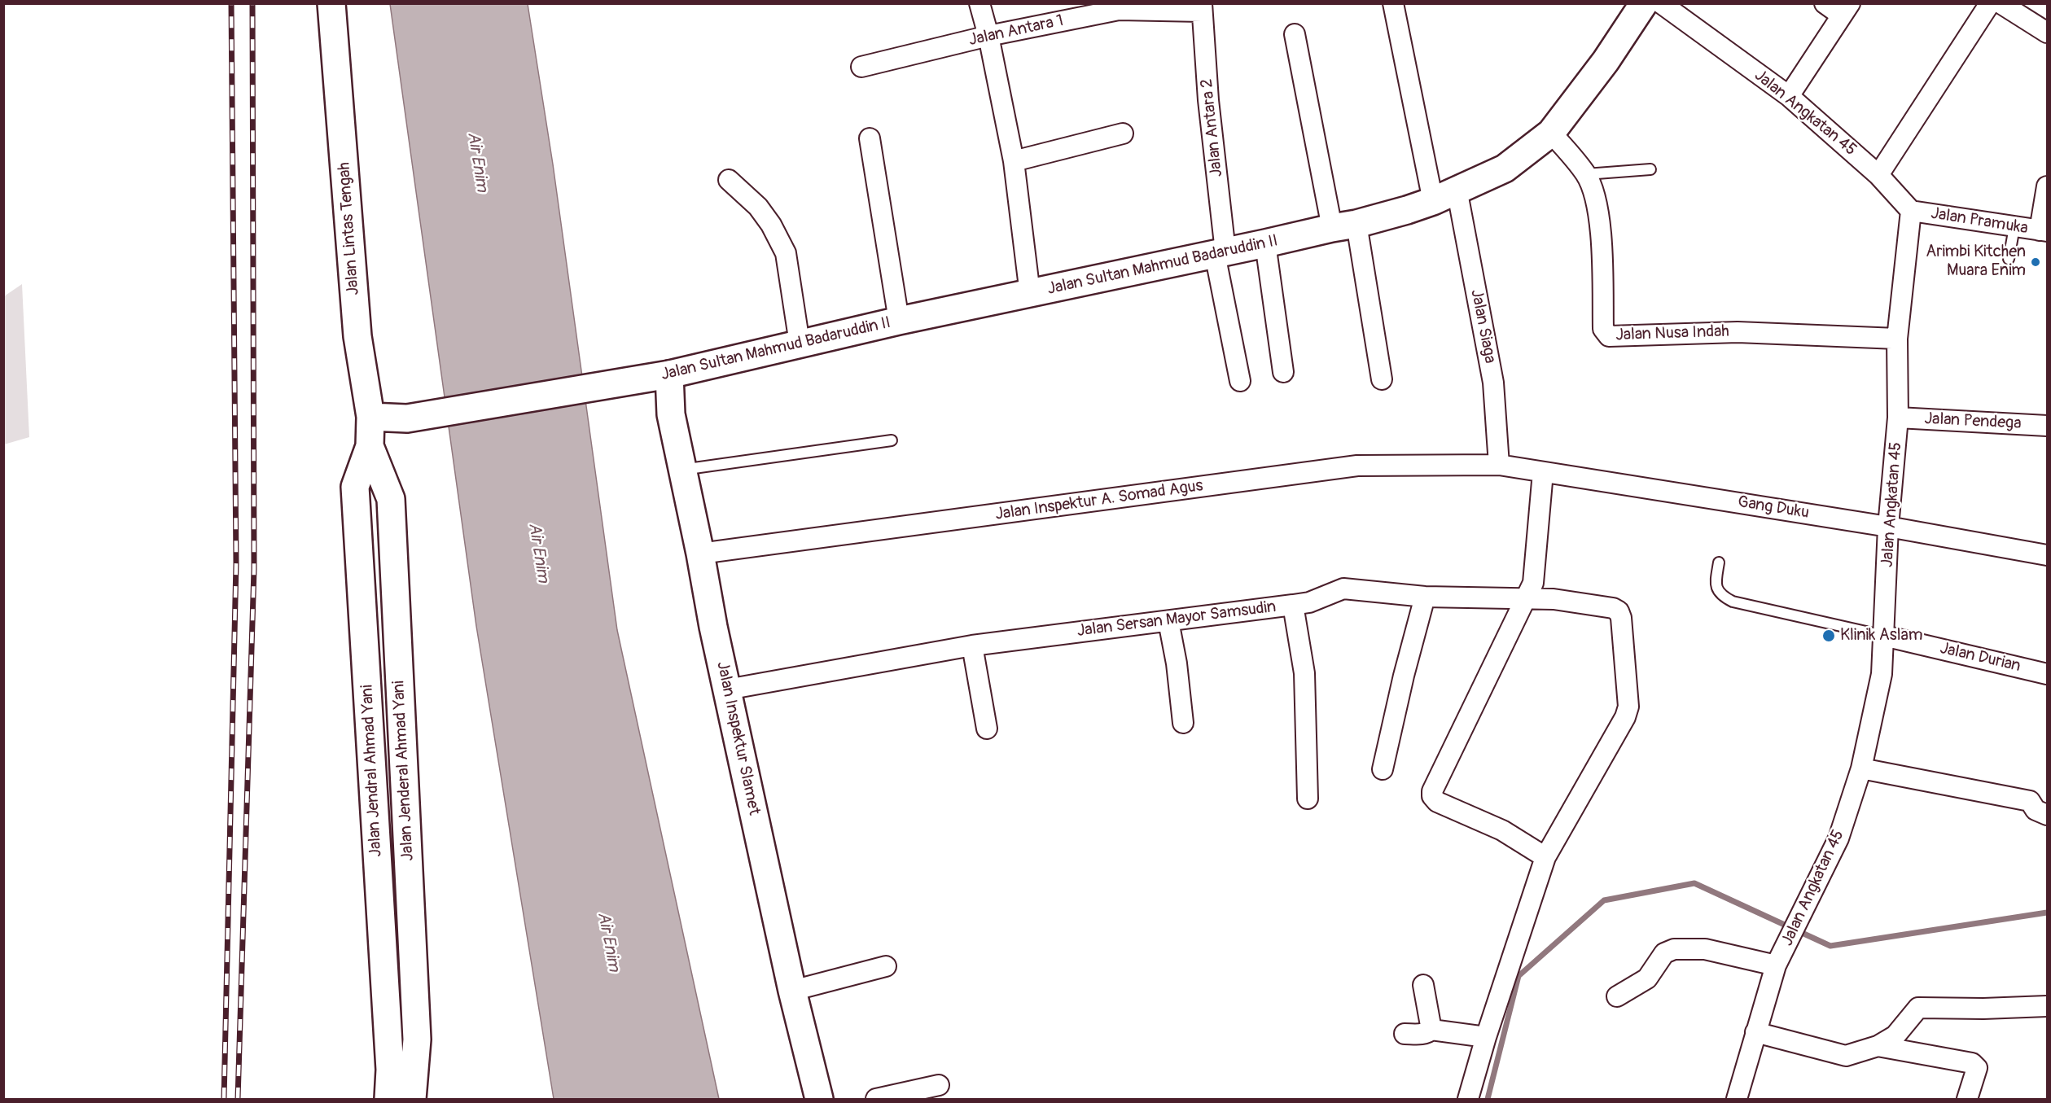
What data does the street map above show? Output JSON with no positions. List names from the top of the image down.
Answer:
{
  "streets": {
    "main road": [
      "Jalan Lintas Tengah",
      "Jalan Sultan Mahmud Badaruddin II",
      "Jalan Inspektur Slamet",
      "Jalan Jendral Ahmad Yani",
      "Jalan Jenderal Ahmad Yani"
    ],
    "street": [
      "Jalan Antara 1",
      "Jalan Angkatan 45",
      "Jalan Antara 2",
      "Jalan Pramuka",
      "Jalan Siaga",
      "Jalan Nusa Indah",
      "Jalan Pendega",
      "Jalan Inspektur A. Somad Agus",
      "Gang Duku",
      "Jalan Sersan Mayor Samsudin",
      "Jalan Durian"
    ]
  },
  "crossings": [
    ["Jalan Antara 1", "Jalan Antara 2"],
    ["Jalan Angkatan 45", "Jalan Pramuka"],
    ["Jalan Angkatan 45", "Jalan Nusa Indah"],
    ["Jalan Angkatan 45", "Jalan Pendega"],
    ["Jalan Angkatan 45", "Gang Duku"],
    ["Jalan Angkatan 45", "Jalan Durian"],
    ["Jalan Antara 2", "Jalan Sultan Mahmud Badaruddin II"],
    ["Jalan Lintas Tengah", "Jalan Sultan Mahmud Badaruddin II"],
    ["Jalan Lintas Tengah", "Jalan Jendral Ahmad Yani"],
    ["Jalan Lintas Tengah", "Jalan Jenderal Ahmad Yani"],
    ["Jalan Sultan Mahmud Badaruddin II", "Jalan Siaga"],
    ["Jalan Sultan Mahmud Badaruddin II", "Jalan Nusa Indah"],
    ["Jalan Sultan Mahmud Badaruddin II", "Jalan Inspektur Slamet"],
    ["Jalan Siaga", "Jalan Inspektur A. Somad Agus"],
    ["Jalan Siaga", "Gang Duku"],
    ["Jalan Inspektur A. Somad Agus", "Gang Duku"],
    ["Jalan Inspektur A. Somad Agus", "Jalan Inspektur Slamet"],
    ["Jalan Sersan Mayor Samsudin", "Jalan Inspektur Slamet"],
    ["Jalan Jendral Ahmad Yani", "Jalan Jenderal Ahmad Yani"]
  ],
  "water": ["Air Enim"],
  "places": ["Arimbi Kitchen Muara Enim", "Klinik Aslam"]
}
